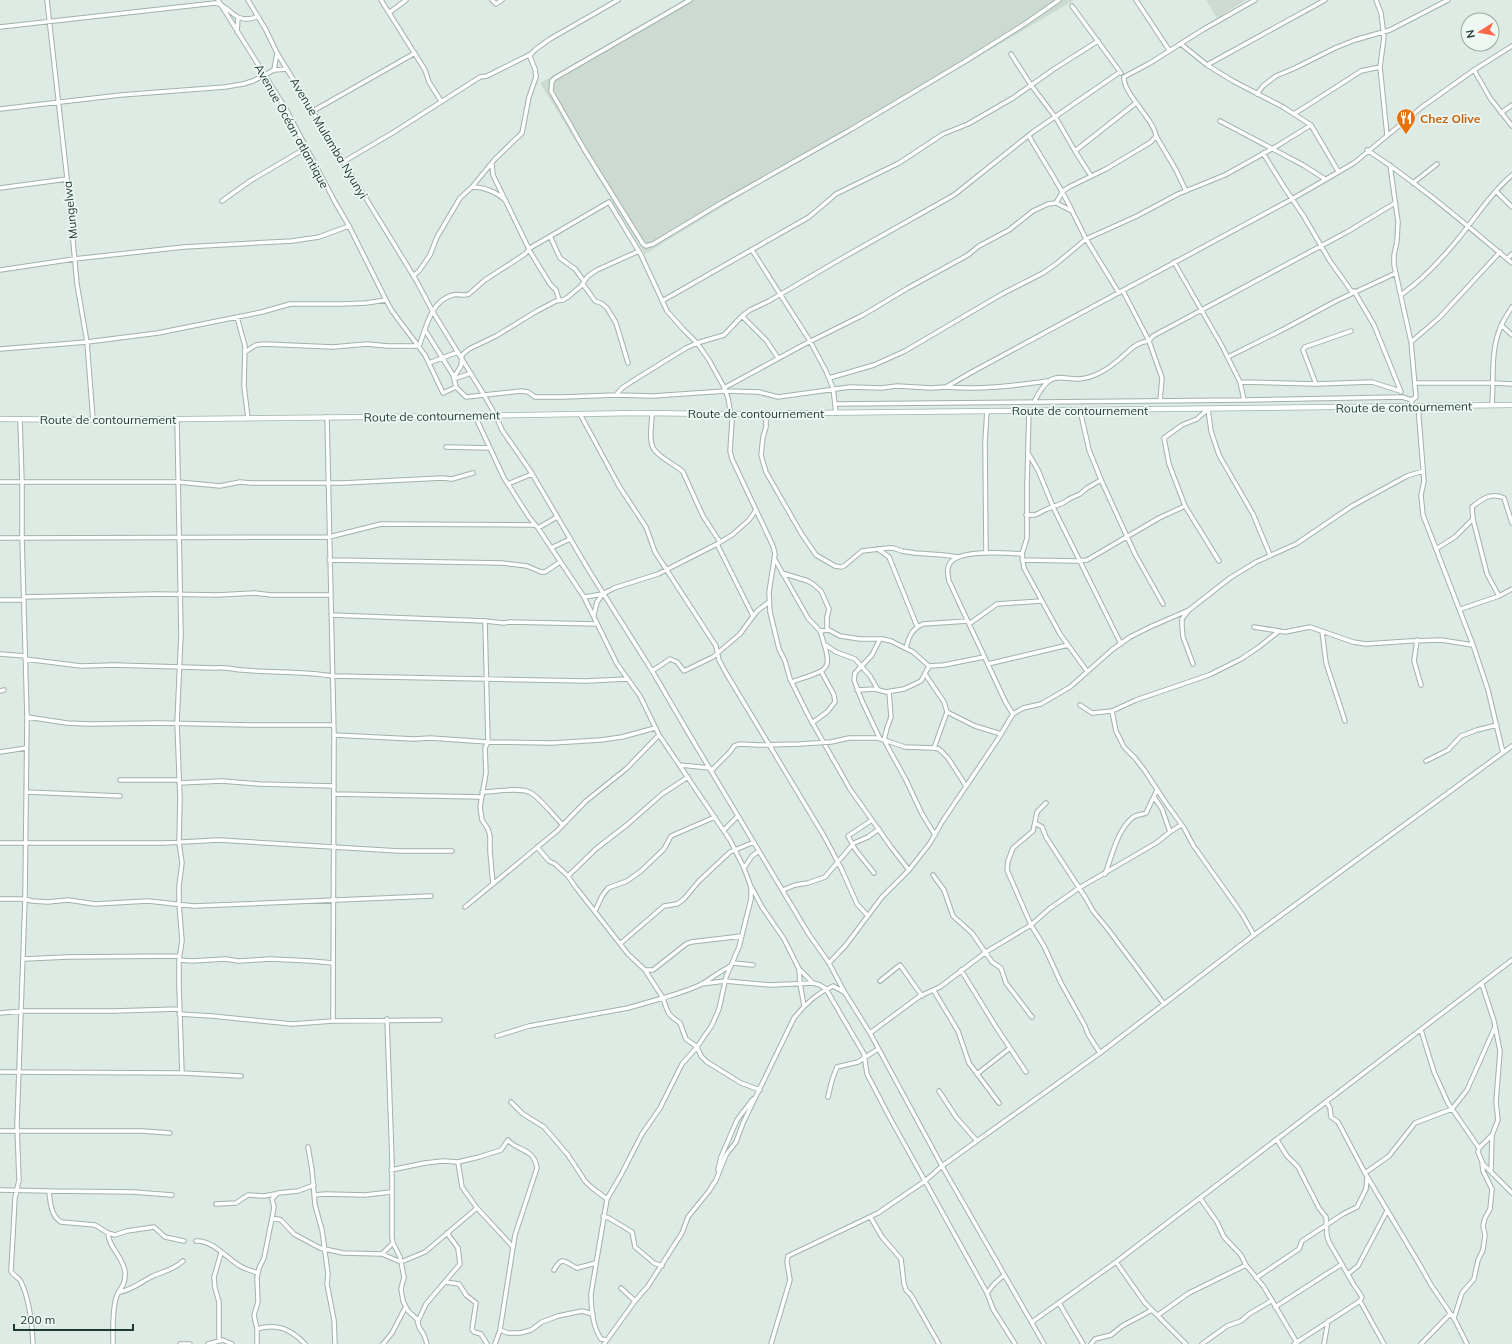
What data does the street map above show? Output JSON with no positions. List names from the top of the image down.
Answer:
{
  "streets": {
    "street": [
      "Avenue Océan atlantique",
      "Avenue Mulamba Nyunyi",
      "Mungelwa",
      "Route de contournement"
    ]
  },
  "crossings": [
    ["Mungelwa", "Route de contournement"]
  ],
  "places": {
    "restaurant": ["Chez Olive"]
  },
  "scale_bar": "200 m",
  "north": "left"
}
